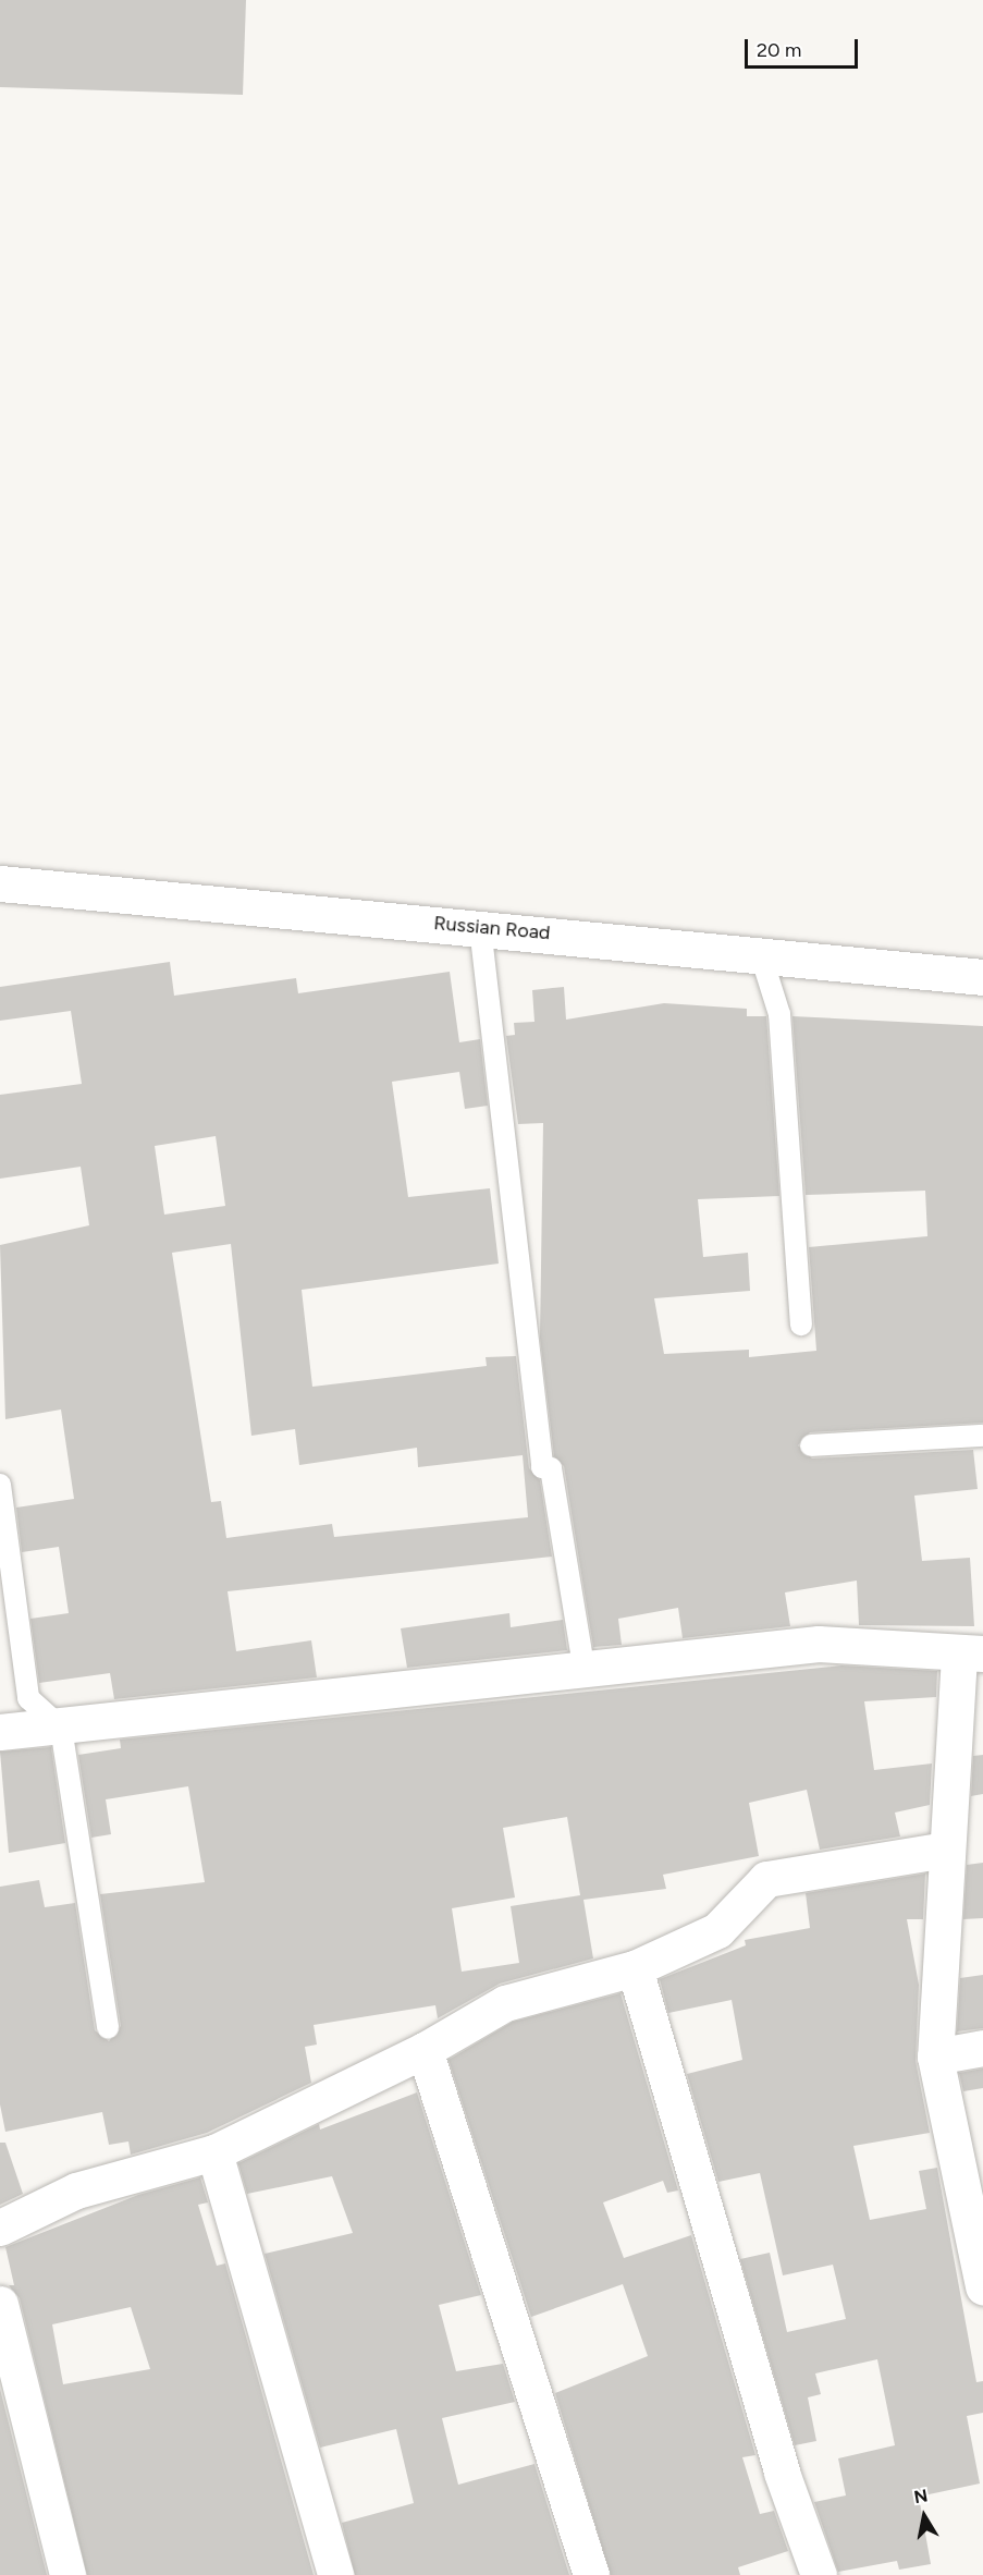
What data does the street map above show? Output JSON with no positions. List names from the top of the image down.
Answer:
{
  "streets": {
    "street": ["Russian Road"]
  },
  "scale_bar": "20 m",
  "north": "top"
}
